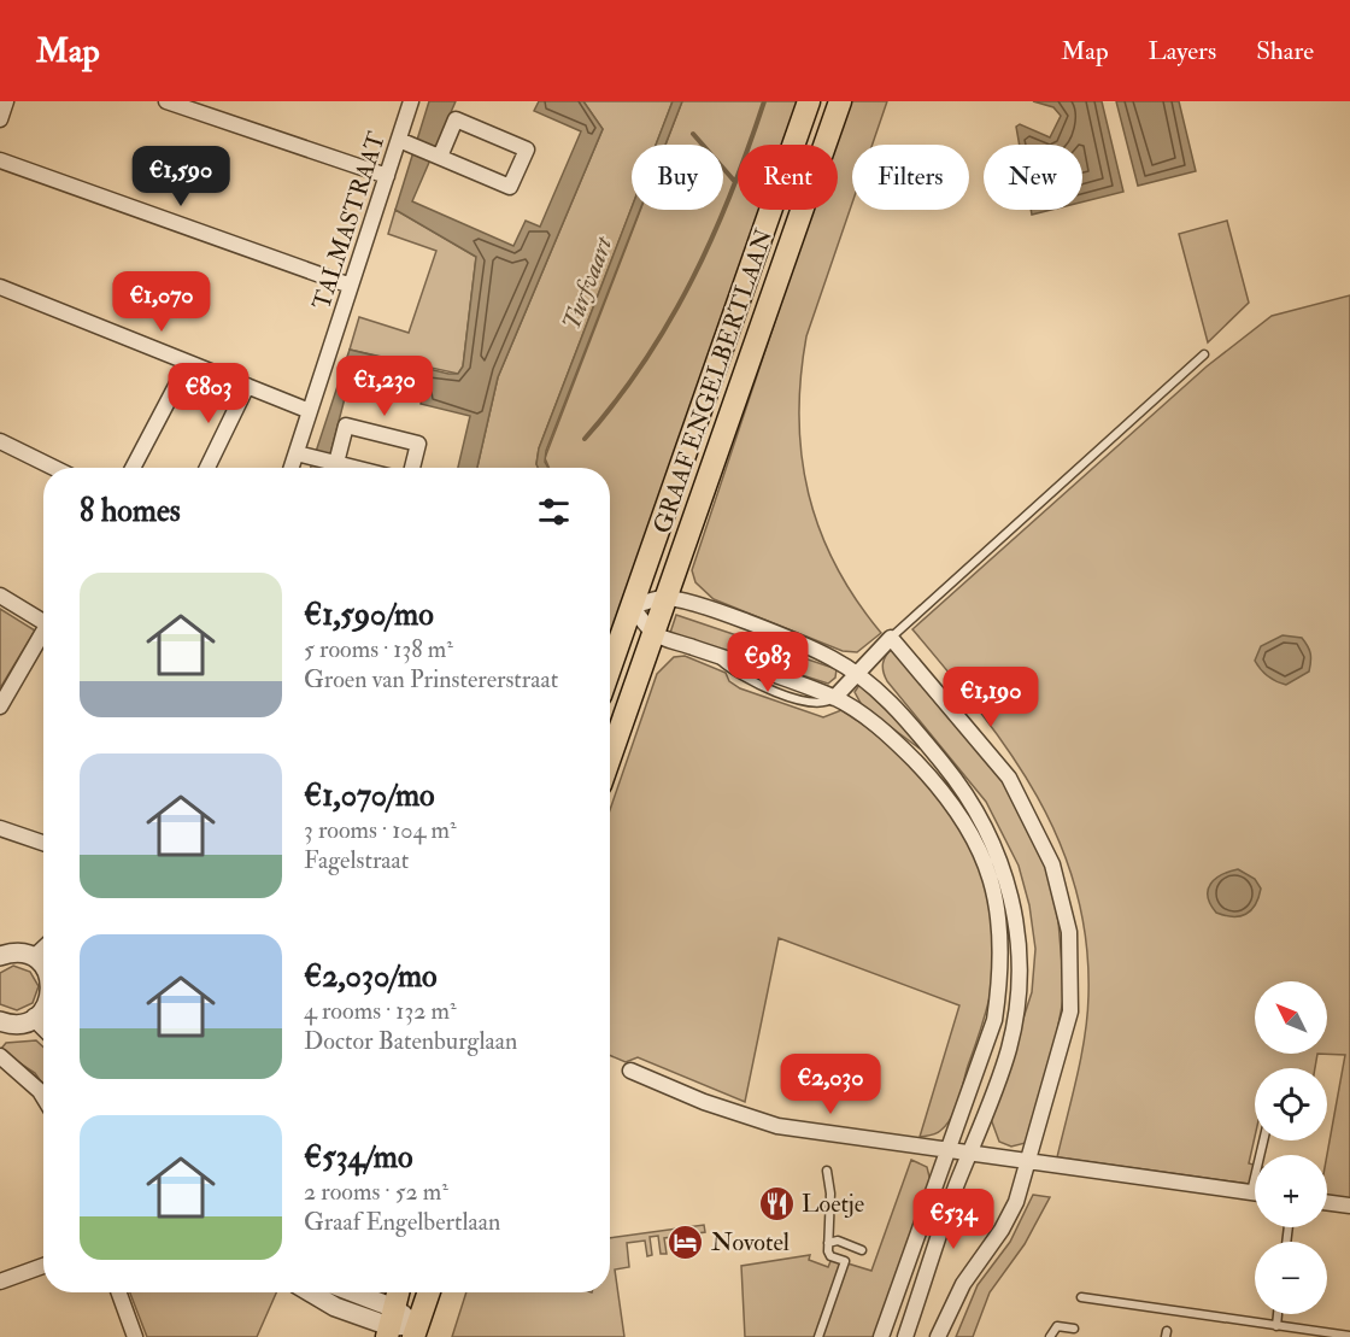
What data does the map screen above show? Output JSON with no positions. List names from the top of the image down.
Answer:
{
  "streets": {
    "main road": ["GRAAF ENGELBERTLAAN"],
    "street": ["TALMASTRAAT"]
  },
  "water": ["Turfvaart"],
  "places": {
    "restaurant": ["Loetje"],
    "hotel": ["Novotel"]
  },
  "north": "top left",
  "page": {
    "header": "Map",
    "nav": ["Map", "Layers", "Share"],
    "chip": [
      "Buy",
      "Rent",
      "Filters",
      "New"
    ],
    "price": [
      "€1,590",
      "€1,070",
      "€1,230",
      "€803",
      "€983",
      "€1,190",
      "€2,030",
      "€534"
    ],
    "heading": "8 homes",
    "list": [
      {
        "name": "€1,590/mo",
        "note": "5 rooms · 138 m² · Groen van Prinstererstraat"
      },
      {
        "name": "€1,070/mo",
        "note": "3 rooms · 104 m² · Fagelstraat"
      },
      {
        "name": "€2,030/mo",
        "note": "4 rooms · 132 m² · Doctor Batenburglaan"
      },
      {
        "name": "€534/mo",
        "note": "2 rooms · 52 m² · Graaf Engelbertlaan"
      }
    ],
    "map_buttons": ["+", "−"]
  }
}
